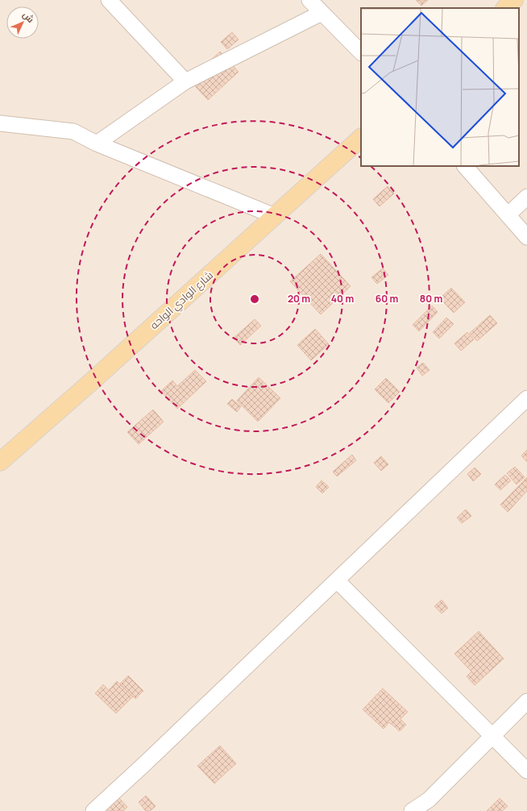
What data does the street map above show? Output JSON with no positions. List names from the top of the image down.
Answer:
{
  "streets": {
    "main road": ["شارع الوادي الواحه"]
  },
  "north": "top right",
  "rings": [
    "20 m",
    "40 m",
    "60 m",
    "80 m"
  ]
}
